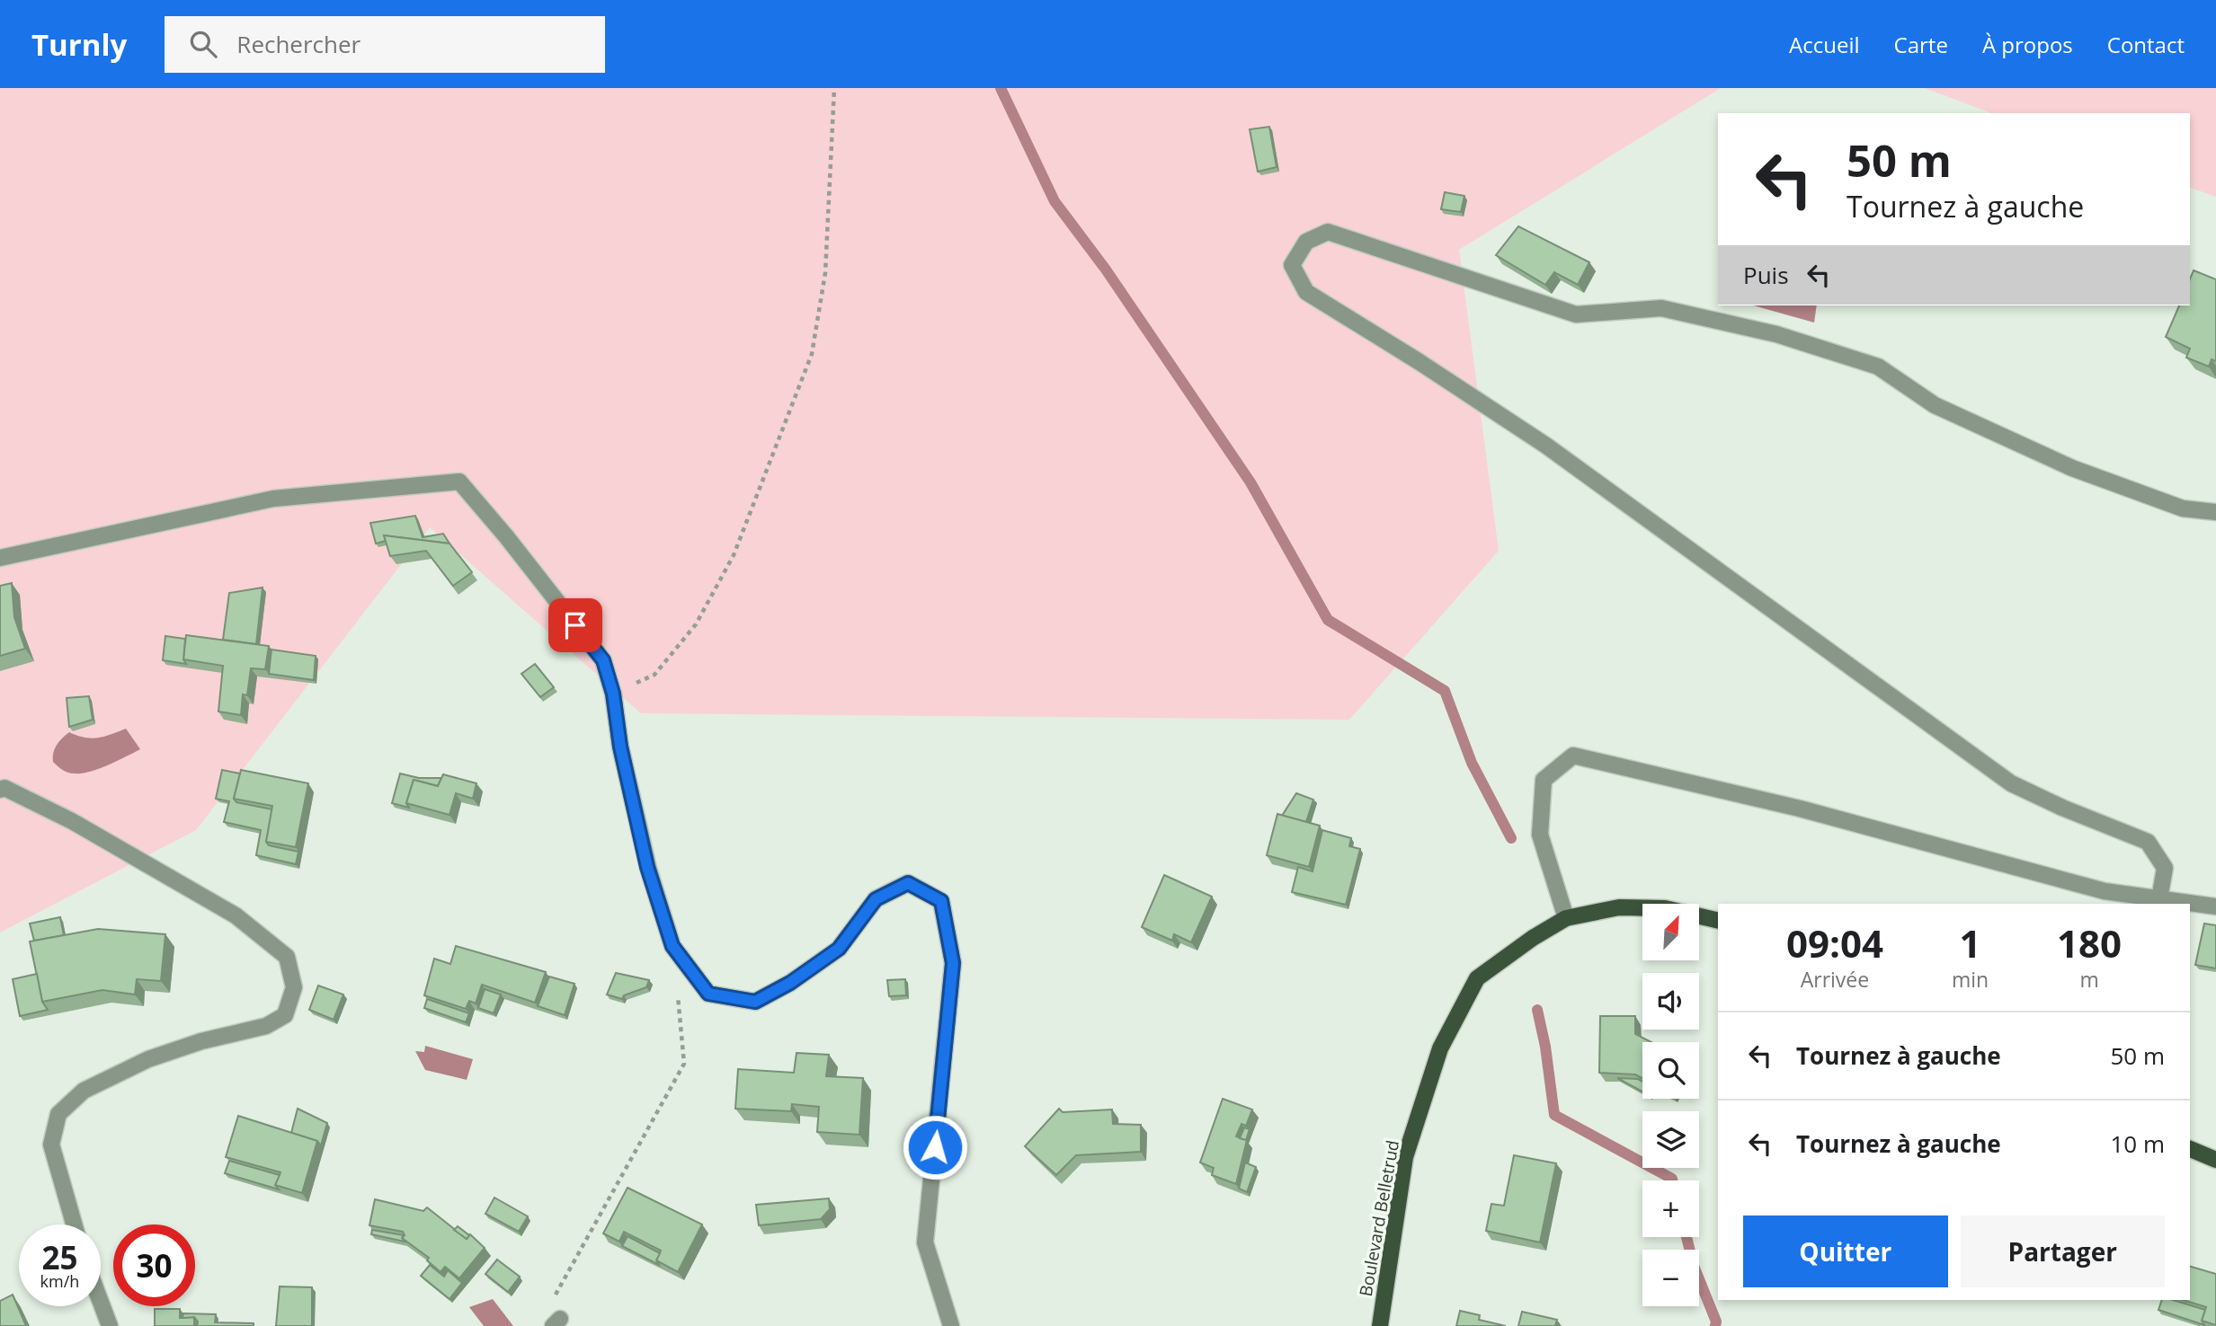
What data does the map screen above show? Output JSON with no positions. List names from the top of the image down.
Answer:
{
  "streets": {
    "main road": ["Boulevard Belletrud"]
  },
  "north": "top right",
  "page": {
    "header": "Turnly",
    "search": "Rechercher",
    "nav": [
      "Accueil",
      "Carte",
      "À propos",
      "Contact"
    ],
    "turn": ["50 m", "Tournez à gauche"],
    "then": "Puis",
    "map_buttons": ["+", "−"],
    "eta": [
      "09:04",
      "Arrivée",
      "1",
      "min",
      "180",
      "m"
    ],
    "list": [
      {
        "name": "Tournez à gauche",
        "value": "50 m"
      },
      {
        "name": "Tournez à gauche",
        "value": "10 m"
      }
    ],
    "buttons": ["Quitter", "Partager"],
    "speed": "25 km/h",
    "limit": "30"
  }
}
